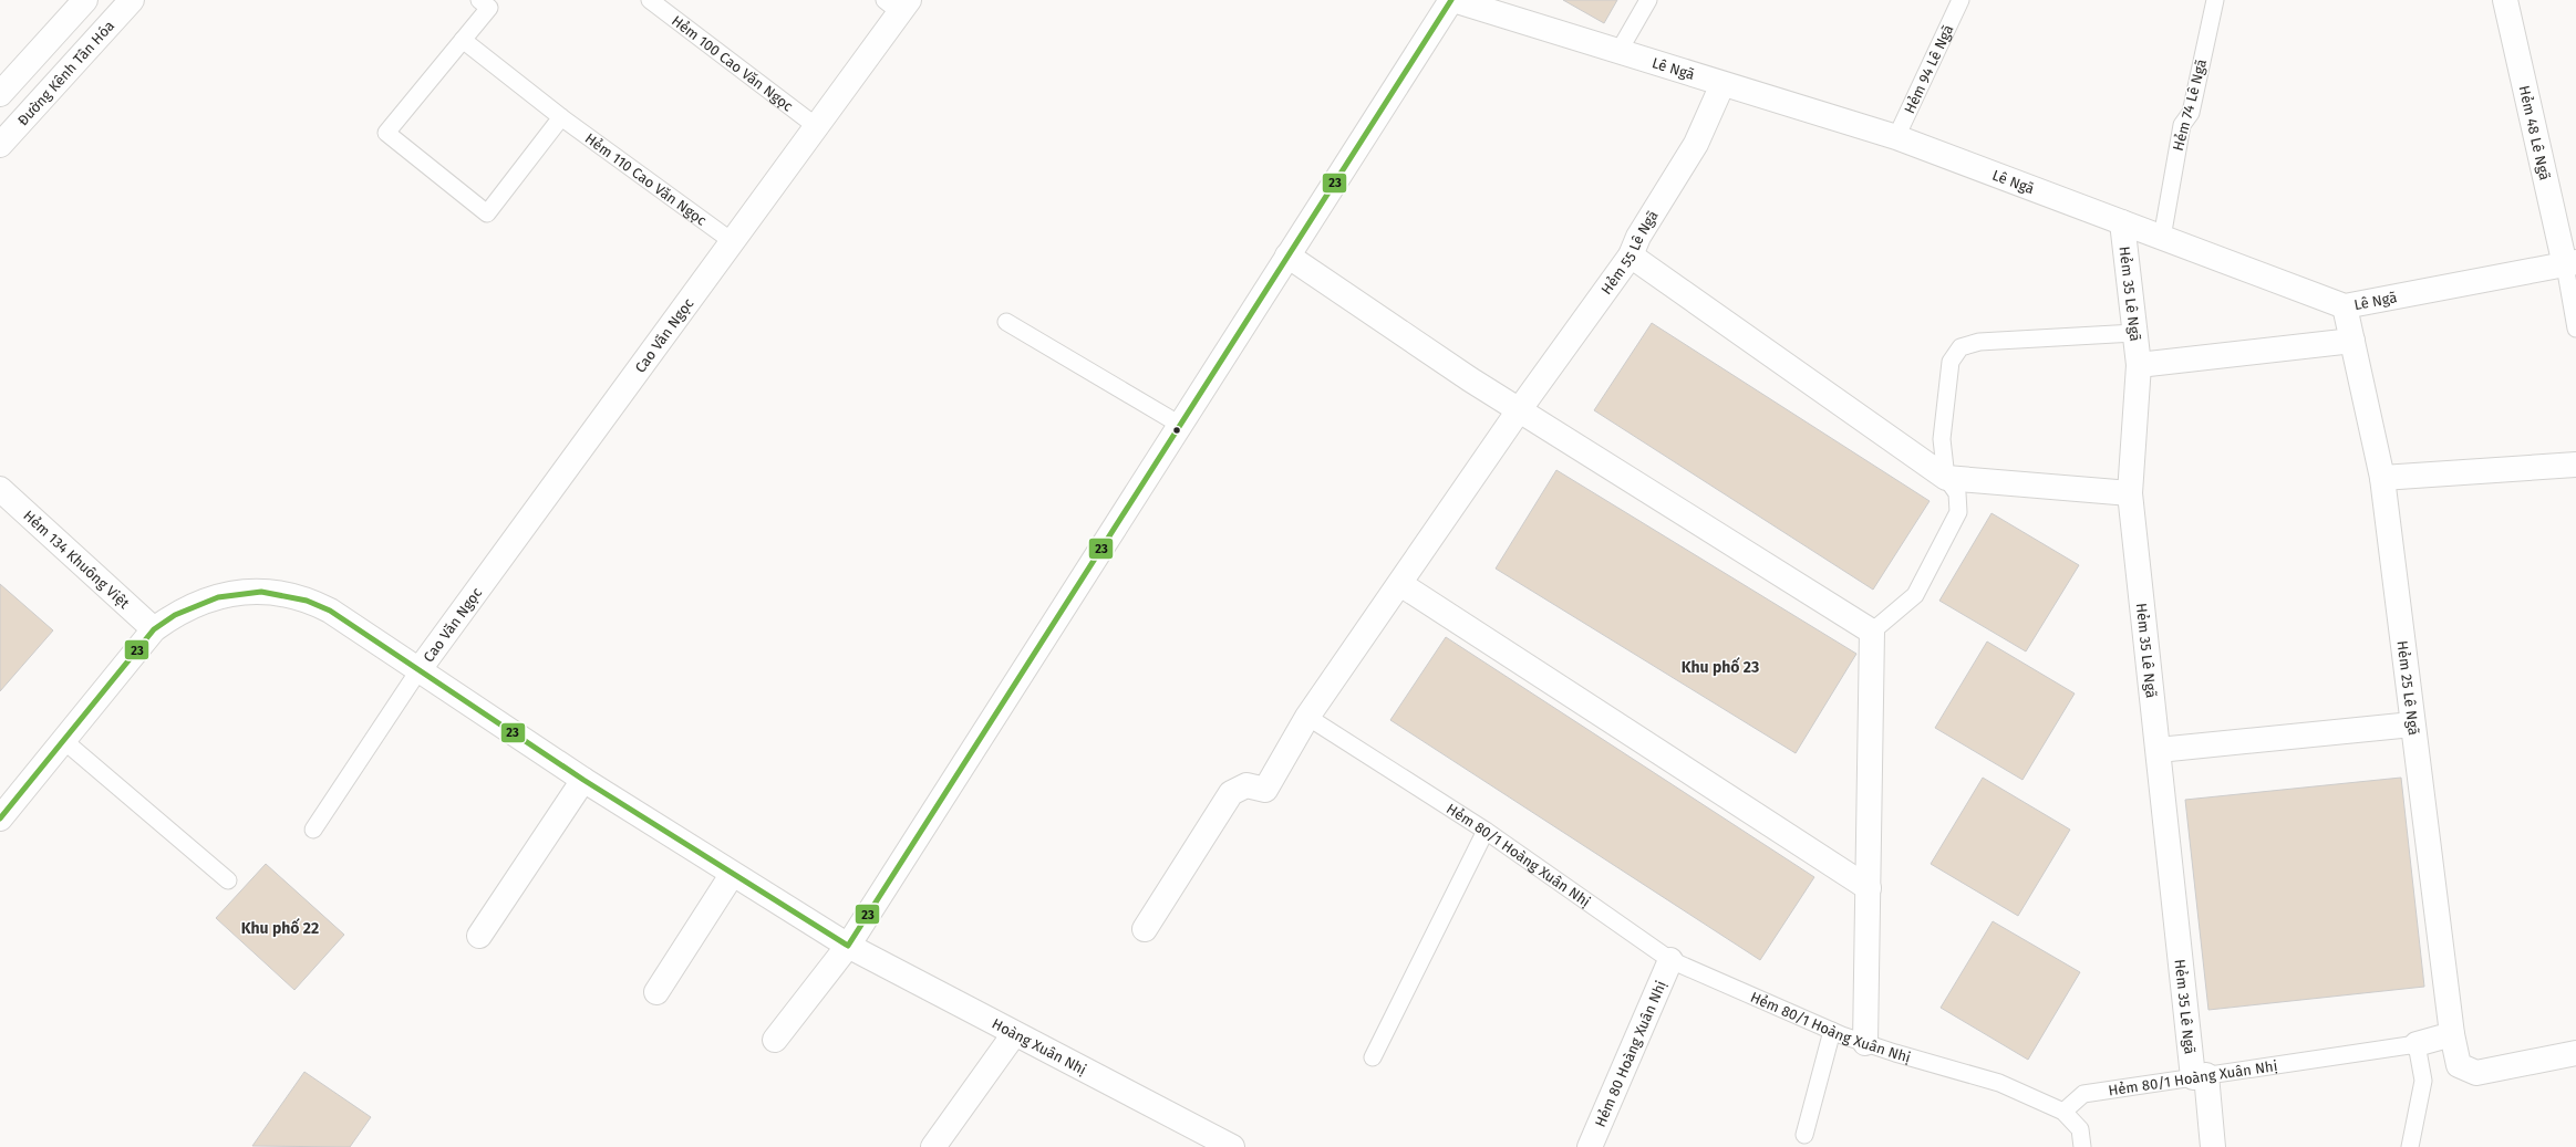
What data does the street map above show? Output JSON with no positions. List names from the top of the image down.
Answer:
{
  "streets": {
    "street": [
      "Lê Ngã",
      "Đường Kênh Tân Hóa",
      "Hẻm 48 Lê Ngã",
      "Hẻm 55 Lê Ngã",
      "Hẻm 35 Lê Ngã",
      "Cao Văn Ngọc",
      "Hẻm 134 Khuông Việt",
      "Hẻm 25 Lê Ngã",
      "Hoàng Xuân Nhị",
      "Hẻm 80 Hoàng Xuân Nhị"
    ],
    "lane": [
      "Hẻm 100 Cao Văn Ngọc",
      "Hẻm 94 Lê Ngã",
      "Hẻm 74 Lê Ngã",
      "Hẻm 110 Cao Văn Ngọc",
      "Hẻm 80/1 Hoàng Xuân Nhị"
    ]
  },
  "crossings": [
    ["Hẻm 100 Cao Văn Ngọc", "Cao Văn Ngọc"],
    ["Lê Ngã", "Hẻm 94 Lê Ngã"],
    ["Lê Ngã", "Hẻm 74 Lê Ngã"],
    ["Lê Ngã", "Hẻm 48 Lê Ngã"],
    ["Lê Ngã", "Hẻm 55 Lê Ngã"],
    ["Lê Ngã", "Hẻm 35 Lê Ngã"],
    ["Lê Ngã", "Hẻm 25 Lê Ngã"],
    ["Hẻm 110 Cao Văn Ngọc", "Cao Văn Ngọc"],
    ["Hẻm 55 Lê Ngã", "Hẻm 80/1 Hoàng Xuân Nhị"],
    ["Hẻm 35 Lê Ngã", "Hẻm 80/1 Hoàng Xuân Nhị"],
    ["Cao Văn Ngọc", "Hoàng Xuân Nhị"],
    ["Hẻm 134 Khuông Việt", "Hoàng Xuân Nhị"],
    ["Hẻm 80/1 Hoàng Xuân Nhị", "Hẻm 80 Hoàng Xuân Nhị"]
  ],
  "districts": ["Khu phố 23", "Khu phố 22"],
  "lines": ["transit line 23"]
}
